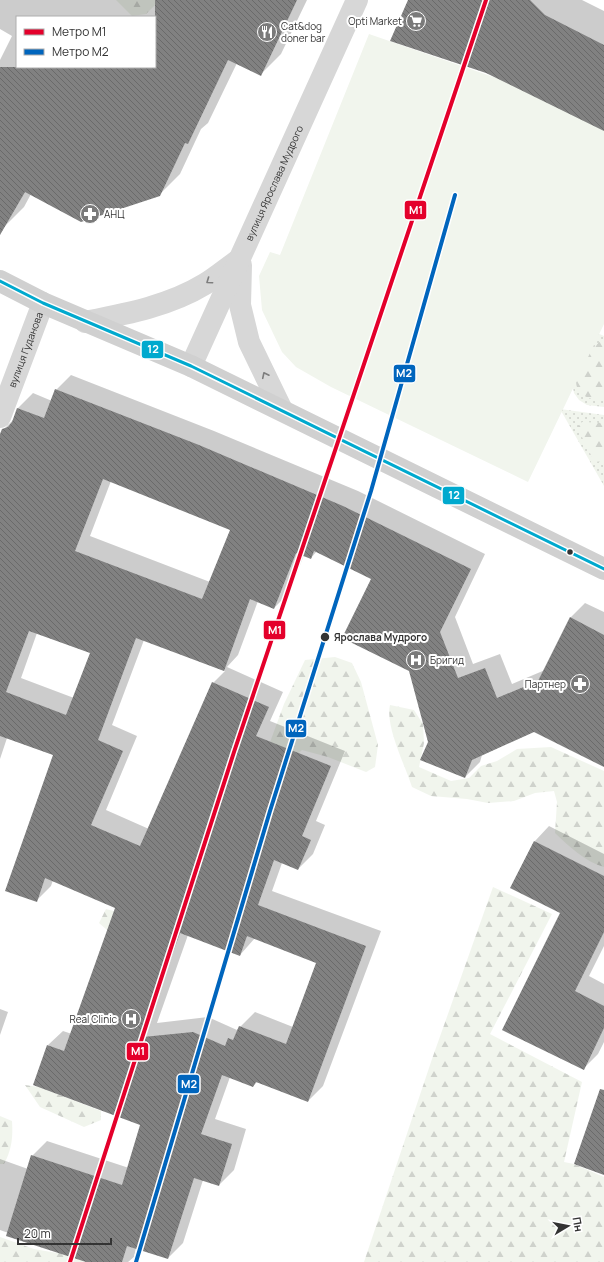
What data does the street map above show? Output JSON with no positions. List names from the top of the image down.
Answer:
{
  "streets": {
    "street": ["вулиця Ярослава Мудрого", "вулиця Гуданова"]
  },
  "places": {
    "supermarket": ["Opti Market"],
    "restaurant": ["Cat&dog doner bar"],
    "pharmacy": ["АНЦ", "Партнер"],
    "other": ["Ярослава Мудрого"],
    "hospital": ["Бригид", "Real Clinic"]
  },
  "lines": ["metro line M1", "metro line M2", "transit line 12"],
  "legend": ["Метро M1", "Метро M2"],
  "scale_bar": "20 m",
  "north": "right"
}
